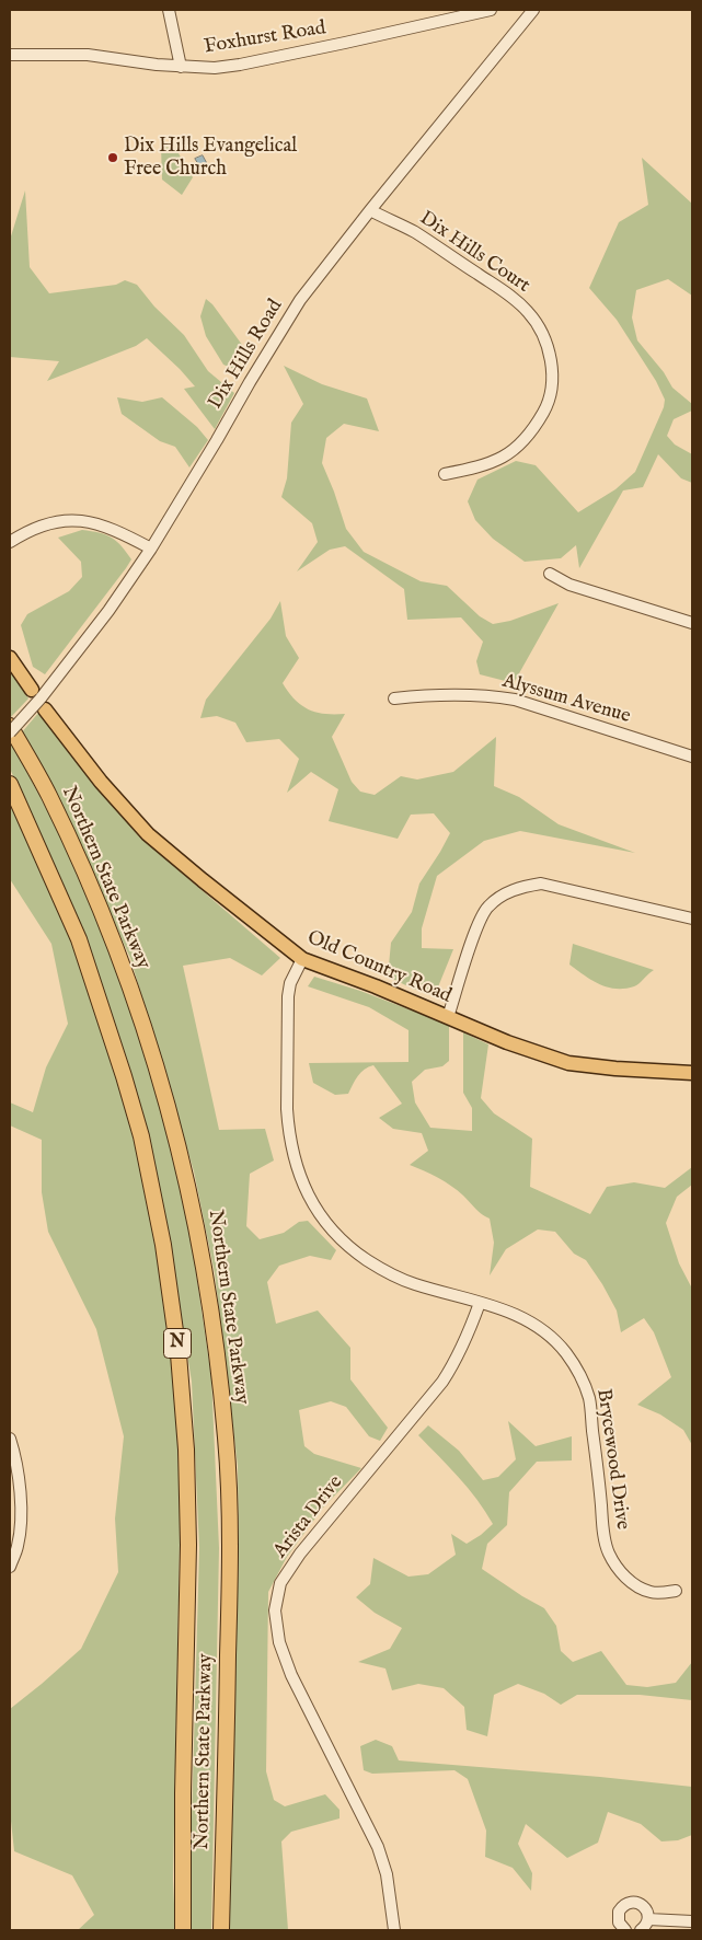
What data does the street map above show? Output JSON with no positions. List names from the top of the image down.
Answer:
{
  "streets": {
    "highway": ["Northern State Parkway", "N"],
    "main road": ["Old Country Road"],
    "street": [
      "Foxhurst Road",
      "Dix Hills Court",
      "Dix Hills Road",
      "Alyssum Avenue",
      "Brycewood Drive",
      "Arista Drive"
    ]
  },
  "crossings": [
    ["Dix Hills Court", "Dix Hills Road"],
    ["Old Country Road", "Brycewood Drive"],
    ["Brycewood Drive", "Arista Drive"]
  ],
  "places": ["Dix Hills Evangelical Free Church"]
}
